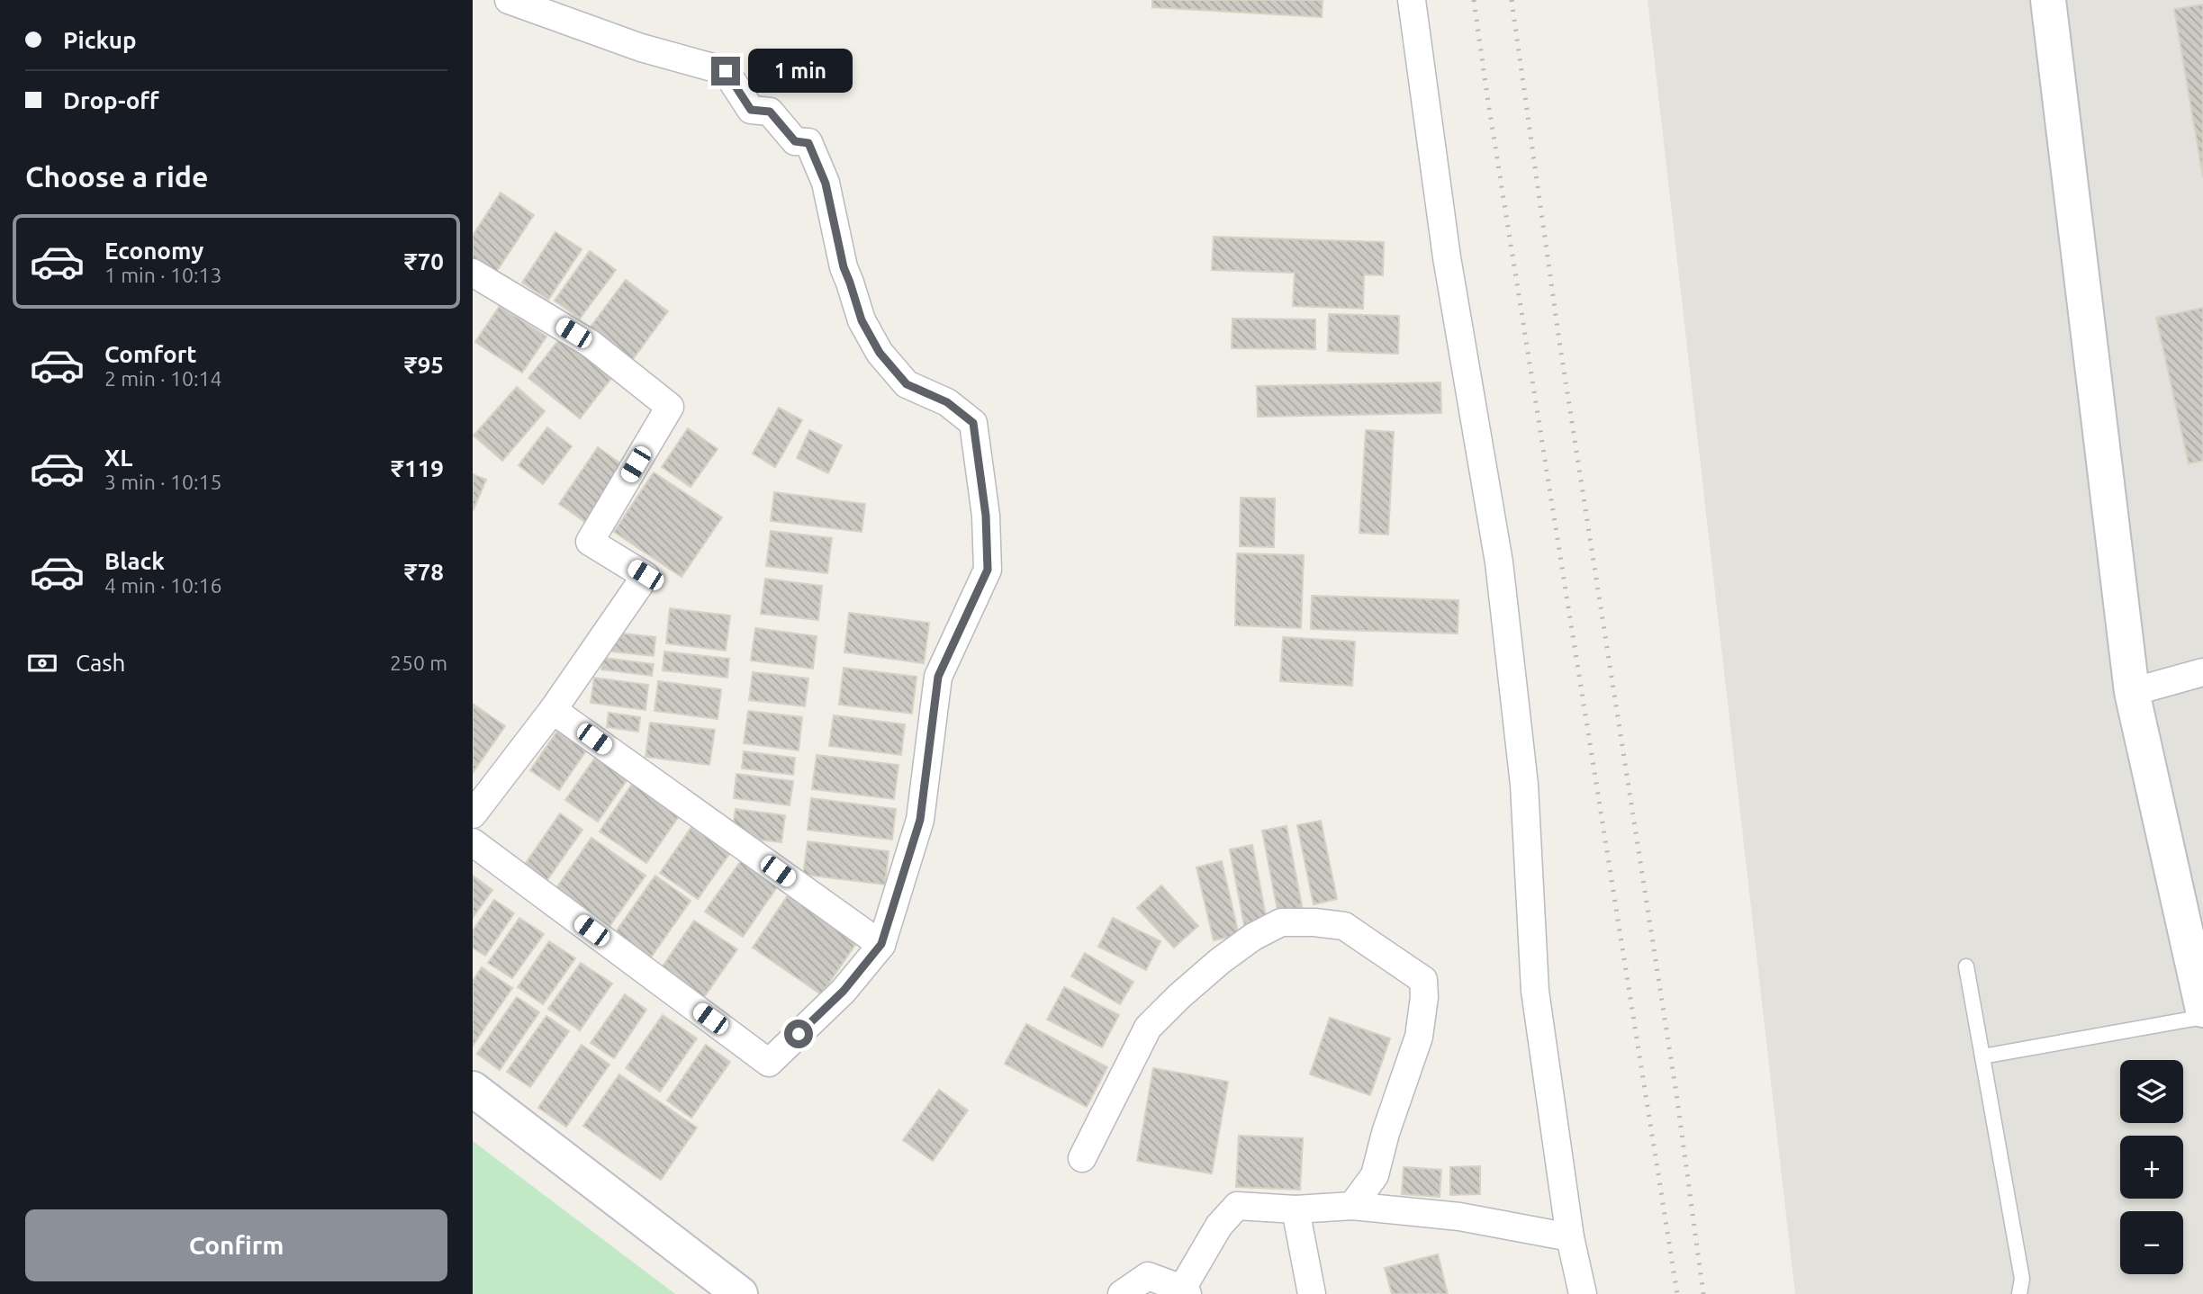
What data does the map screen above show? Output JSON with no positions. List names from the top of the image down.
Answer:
{
  "page": {
    "banner": ["Pickup", "Drop-off"],
    "bubble": "1 min",
    "heading": "Choose a ride",
    "list": [
      {
        "name": "Economy",
        "note": "1 min · 10:13",
        "value": "₹70"
      },
      {
        "name": "Comfort",
        "note": "2 min · 10:14",
        "value": "₹95"
      },
      {
        "name": "XL",
        "note": "3 min · 10:15",
        "value": "₹119"
      },
      {
        "name": "Black",
        "note": "4 min · 10:16",
        "value": "₹78"
      }
    ],
    "pay": ["Cash", "250 m"],
    "map_buttons": ["+", "−"],
    "buttons": "Confirm"
  }
}
